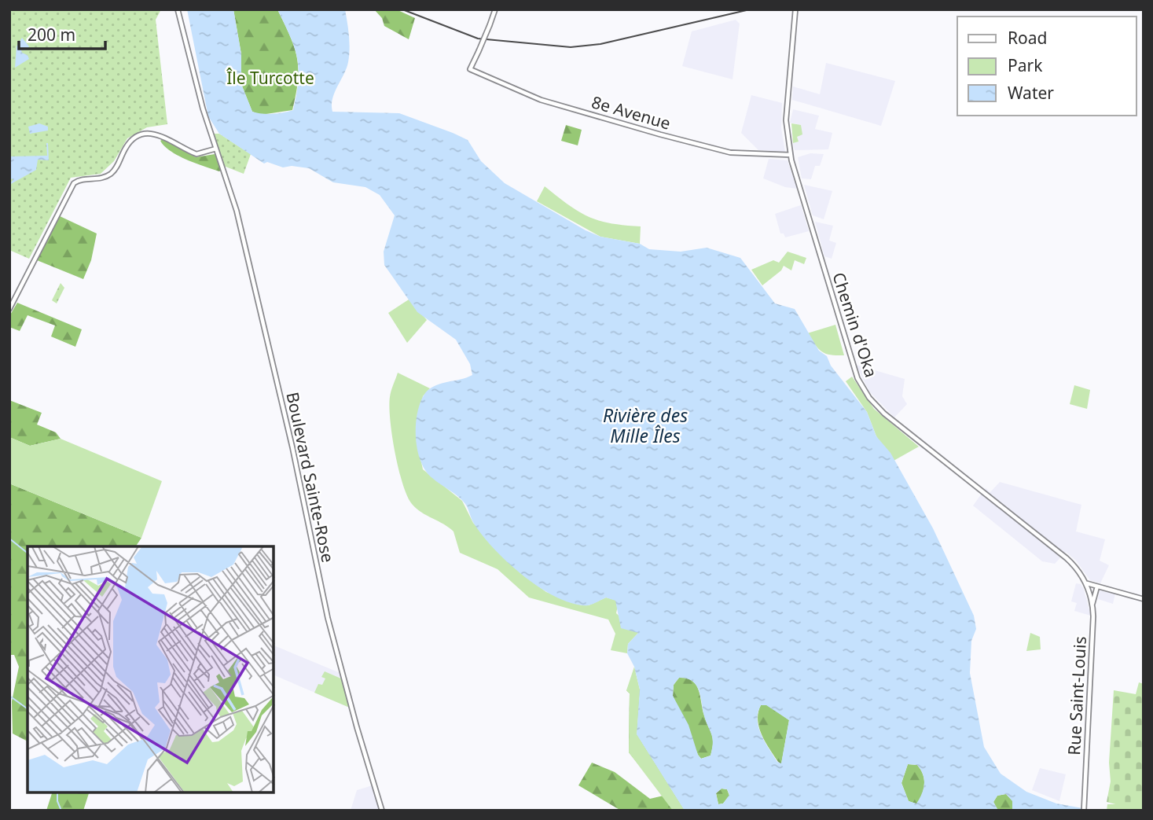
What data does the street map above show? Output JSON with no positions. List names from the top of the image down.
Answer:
{
  "streets": {
    "street": [
      "8e Avenue",
      "Chemin d'Oka",
      "Boulevard Sainte-Rose",
      "Rue Saint-Louis"
    ]
  },
  "crossings": [
    ["8e Avenue", "Chemin d'Oka"],
    ["Chemin d'Oka", "Rue Saint-Louis"]
  ],
  "water": ["Rivière des Mille Îles"],
  "parks": ["Île Turcotte"],
  "legend": ["Road", "Park", "Water"],
  "scale_bar": "200 m"
}
